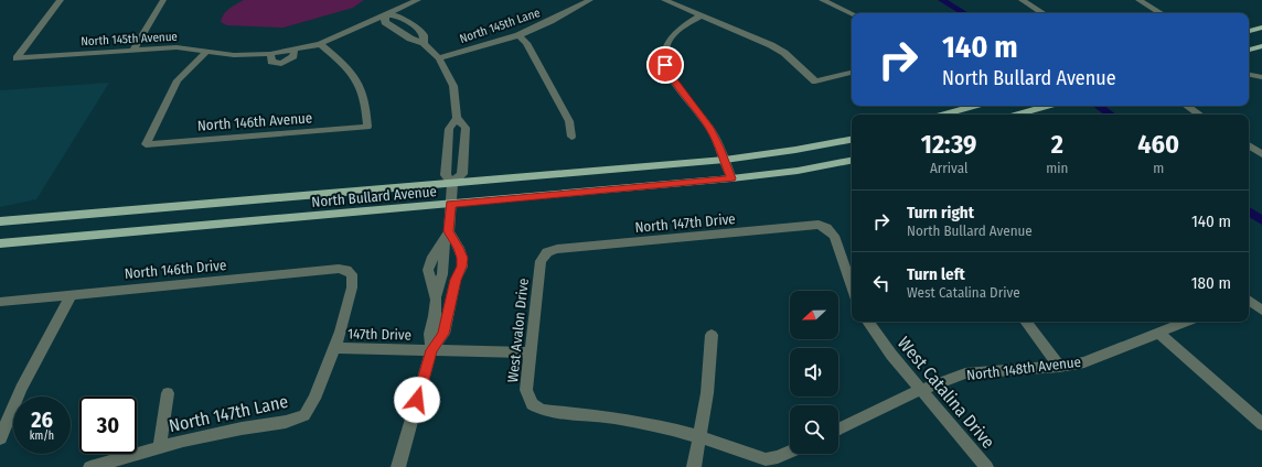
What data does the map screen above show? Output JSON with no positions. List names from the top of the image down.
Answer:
{
  "streets": {
    "main road": ["North Bullard Avenue"],
    "street": [
      "North 145th Lane",
      "North 145th Avenue",
      "North 146th Avenue",
      "North 147th Drive",
      "North 146th Drive",
      "West Avalon Drive",
      "147th Drive",
      "North 148th Avenue",
      "West Catalina Drive",
      "North 147th Lane"
    ]
  },
  "crossings": [
    ["North 145th Avenue", "North 146th Avenue"],
    ["North 147th Drive", "West Avalon Drive"],
    ["North 146th Drive", "147th Drive"],
    ["North 146th Drive", "North 147th Lane"],
    ["West Avalon Drive", "147th Drive"],
    ["147th Drive", "North 147th Lane"],
    ["North 148th Avenue", "West Catalina Drive"]
  ],
  "north": "left",
  "page": {
    "turn": ["140 m", "North Bullard Avenue"],
    "eta": [
      "12:39",
      "Arrival",
      "2",
      "min",
      "460",
      "m"
    ],
    "list": [
      {
        "name": "Turn right",
        "note": "North Bullard Avenue",
        "value": "140 m"
      },
      {
        "name": "Turn left",
        "note": "West Catalina Drive",
        "value": "180 m"
      }
    ],
    "speed": "26 km/h",
    "limit": "30"
  }
}
